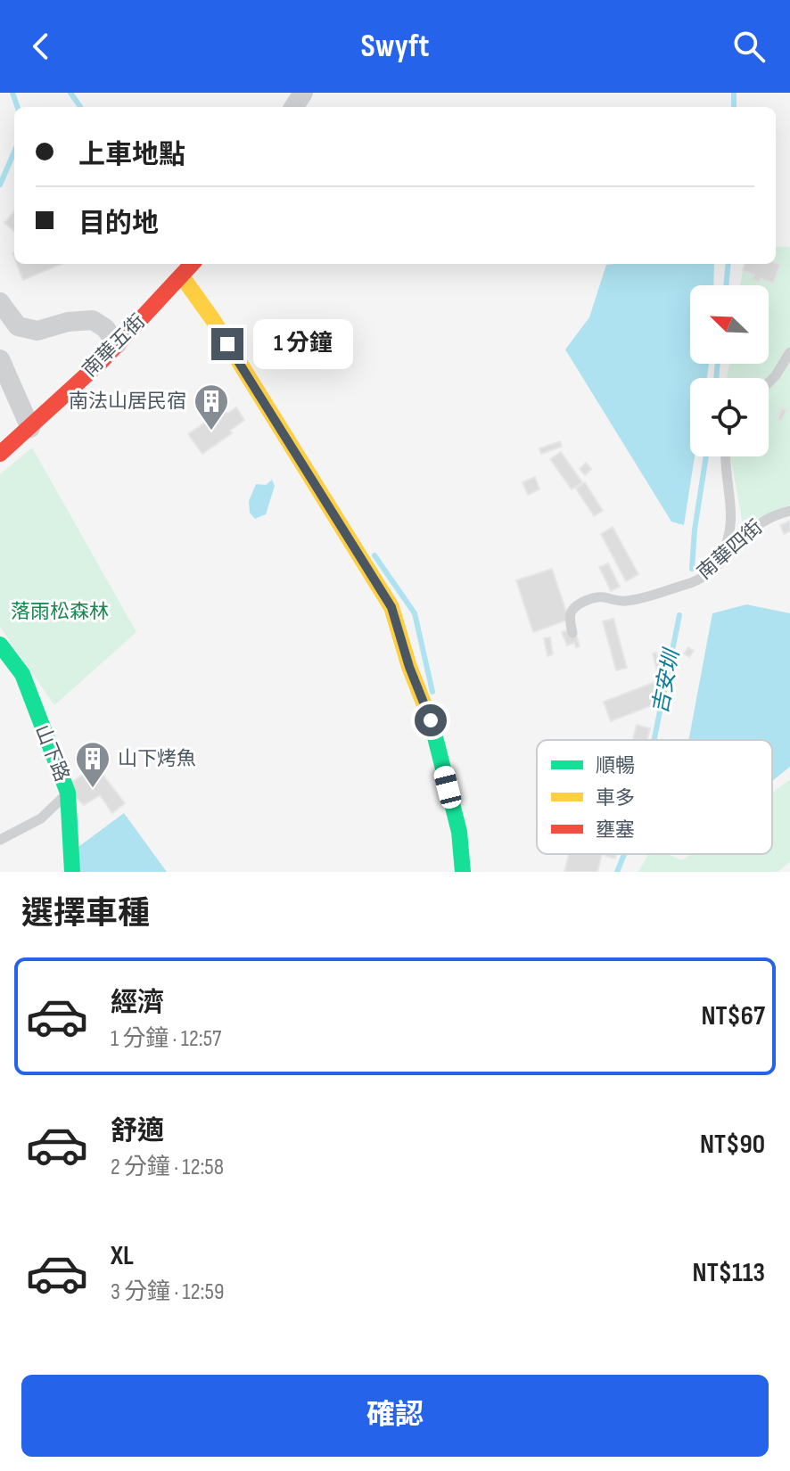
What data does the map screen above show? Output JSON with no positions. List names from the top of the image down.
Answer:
{
  "streets": {
    "street": ["南華五街", "山下路"],
    "lane": ["南華四街"]
  },
  "water": ["吉安圳"],
  "parks": ["落雨松森林"],
  "places": {
    "building": ["南法山居民宿", "山下烤魚"]
  },
  "legend": ["順暢", "車多", "壅塞"],
  "north": "top left",
  "page": {
    "header": "Swyft",
    "banner": ["上車地點", "目的地"],
    "bubble": "1 分鐘",
    "heading": "選擇車種",
    "list": [
      {
        "name": "經濟",
        "note": "1 分鐘 · 12:57",
        "value": "NT$67"
      },
      {
        "name": "舒適",
        "note": "2 分鐘 · 12:58",
        "value": "NT$90"
      },
      {
        "name": "XL",
        "note": "3 分鐘 · 12:59",
        "value": "NT$113"
      }
    ],
    "buttons": "確認"
  }
}
